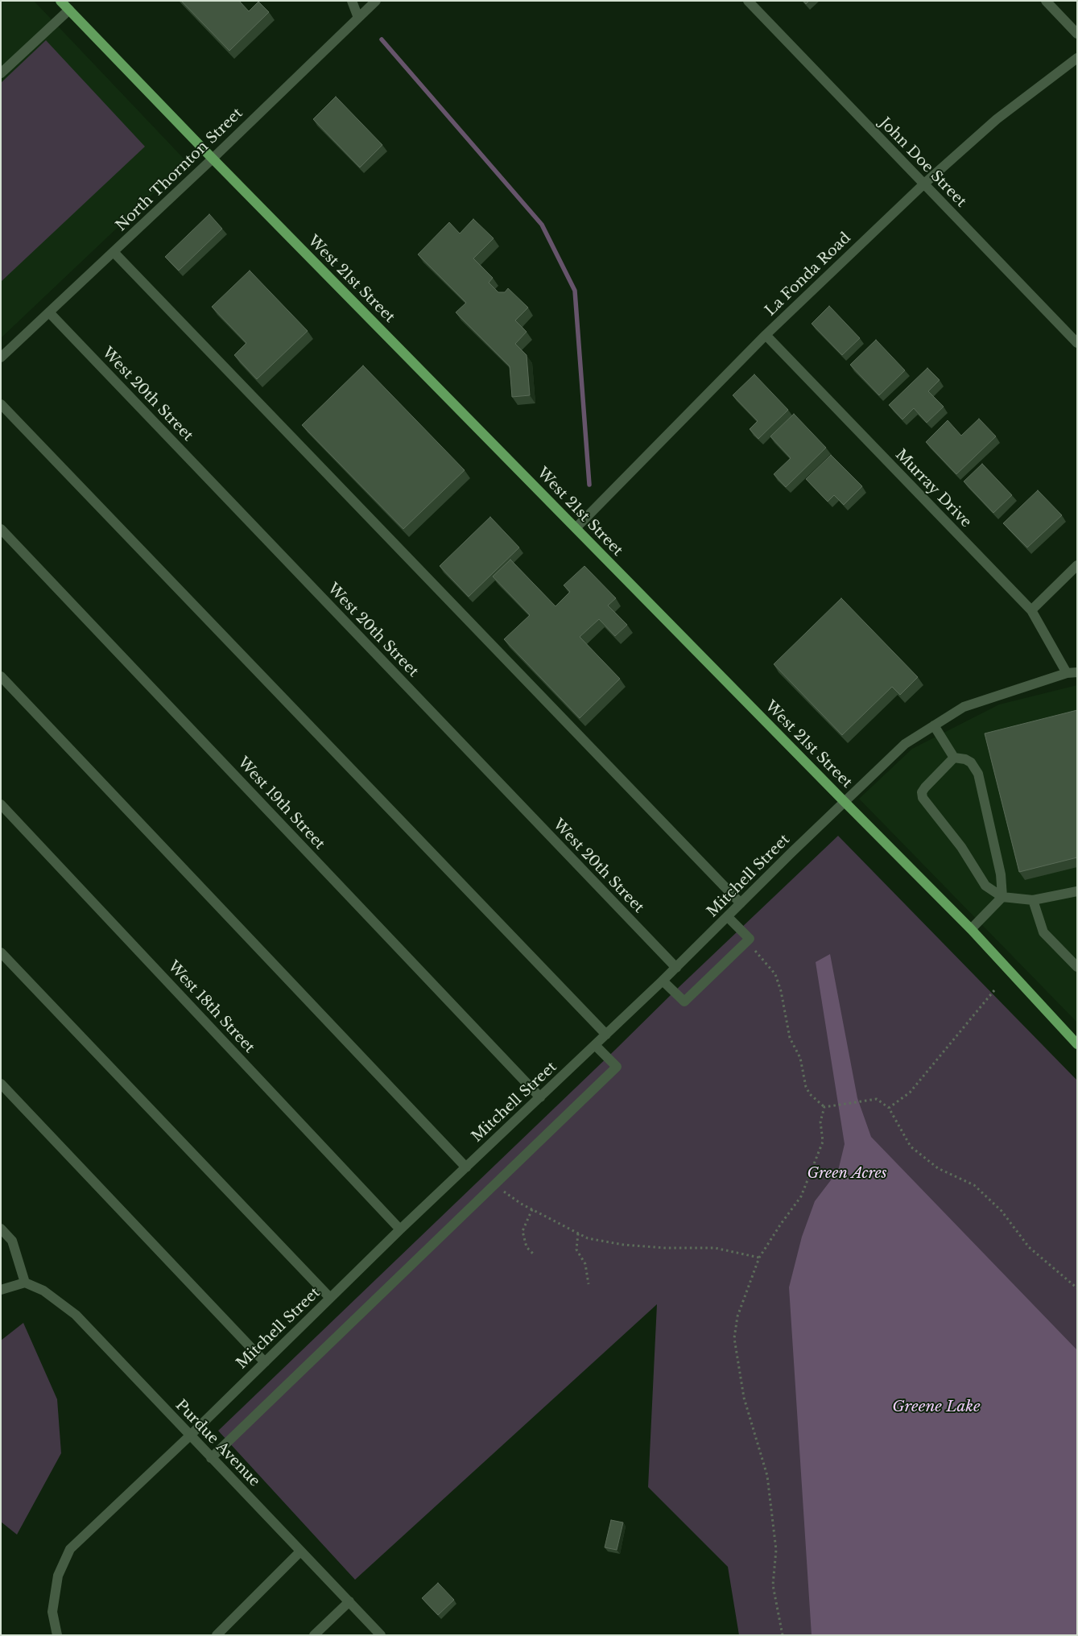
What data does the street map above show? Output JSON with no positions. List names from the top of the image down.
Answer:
{
  "streets": {
    "main road": ["West 21st Street"],
    "street": [
      "John Doe Street",
      "North Thornton Street",
      "La Fonda Road",
      "West 20th Street",
      "Murray Drive",
      "West 19th Street",
      "Mitchell Street",
      "West 18th Street",
      "Purdue Avenue"
    ]
  },
  "crossings": [
    ["John Doe Street", "La Fonda Road"],
    ["North Thornton Street", "West 21st Street"],
    ["North Thornton Street", "West 20th Street"],
    ["La Fonda Road", "West 21st Street"],
    ["La Fonda Road", "Murray Drive"],
    ["West 21st Street", "Mitchell Street"],
    ["West 20th Street", "Mitchell Street"],
    ["Murray Drive", "Mitchell Street"],
    ["West 19th Street", "Mitchell Street"],
    ["Mitchell Street", "West 18th Street"],
    ["Mitchell Street", "Purdue Avenue"]
  ],
  "water": ["Greene Lake"],
  "parks": ["Green Acres"]
}
